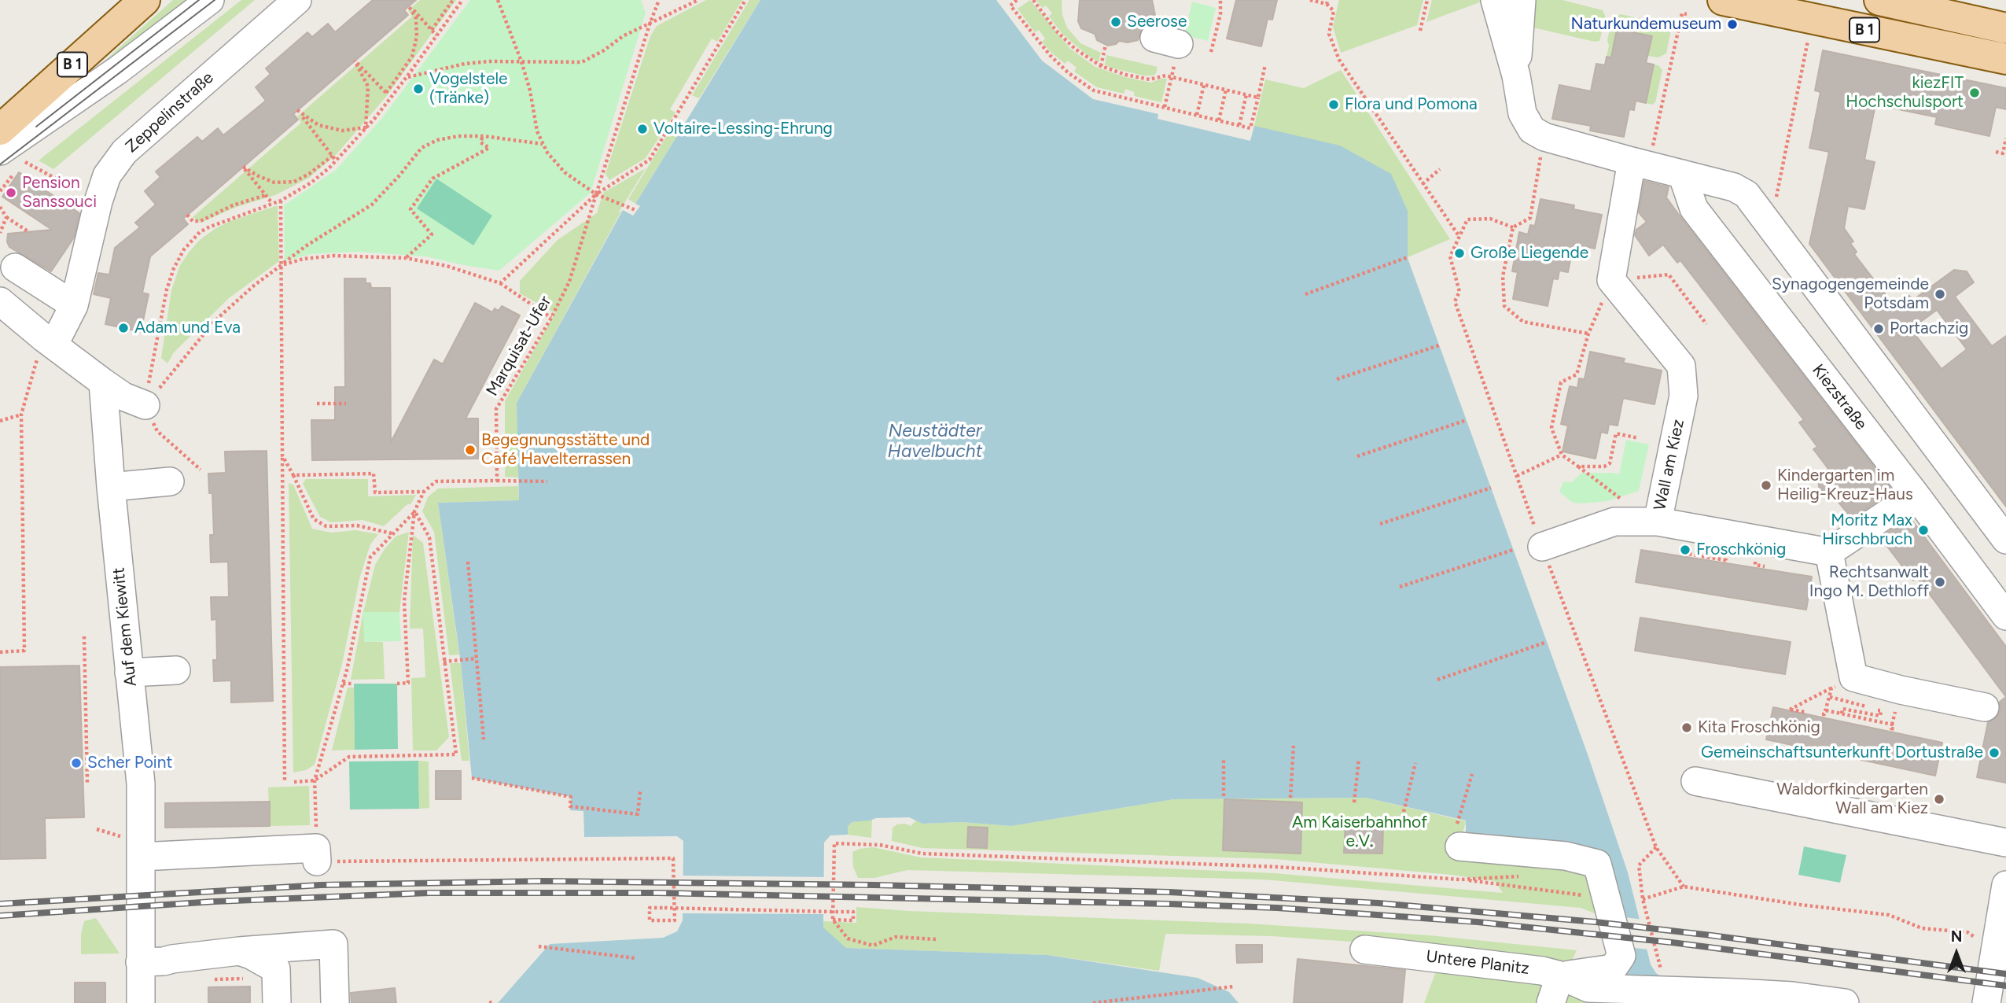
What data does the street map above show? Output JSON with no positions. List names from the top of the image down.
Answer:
{
  "streets": {
    "main road": ["B 1"],
    "street": [
      "Zeppelinstraße",
      "Kiezstraße",
      "Wall am Kiez",
      "Auf dem Kiewitt",
      "Untere Planitz"
    ],
    "path": ["Marquisat-Ufer"]
  },
  "water": ["Neustädter Havelbucht"],
  "parks": ["Am Kaiserbahnhof e.V."],
  "places": [
    "Seerose",
    "Naturkundemuseum",
    "Vogelstele (Tränke)",
    "kiezFIT Hochschulsport",
    "Flora und Pomona",
    "Voltaire-Lessing-Ehrung",
    "Pension Sanssouci",
    "Große Liegende",
    "Synagogengemeinde Potsdam",
    "Adam und Eva",
    "Portachzig",
    "Begegnungsstätte und Café Havelterrassen",
    "Kindergarten im Heilig-Kreuz-Haus",
    "Moritz Max Hirschbruch",
    "Froschkönig",
    "Rechtsanwalt Ingo M. Dethloff",
    "Kita Froschkönig",
    "Gemeinschaftsunterkunft Dortustraße",
    "Scher Point",
    "Waldorfkindergarten Wall am Kiez"
  ],
  "north": "top"
}
